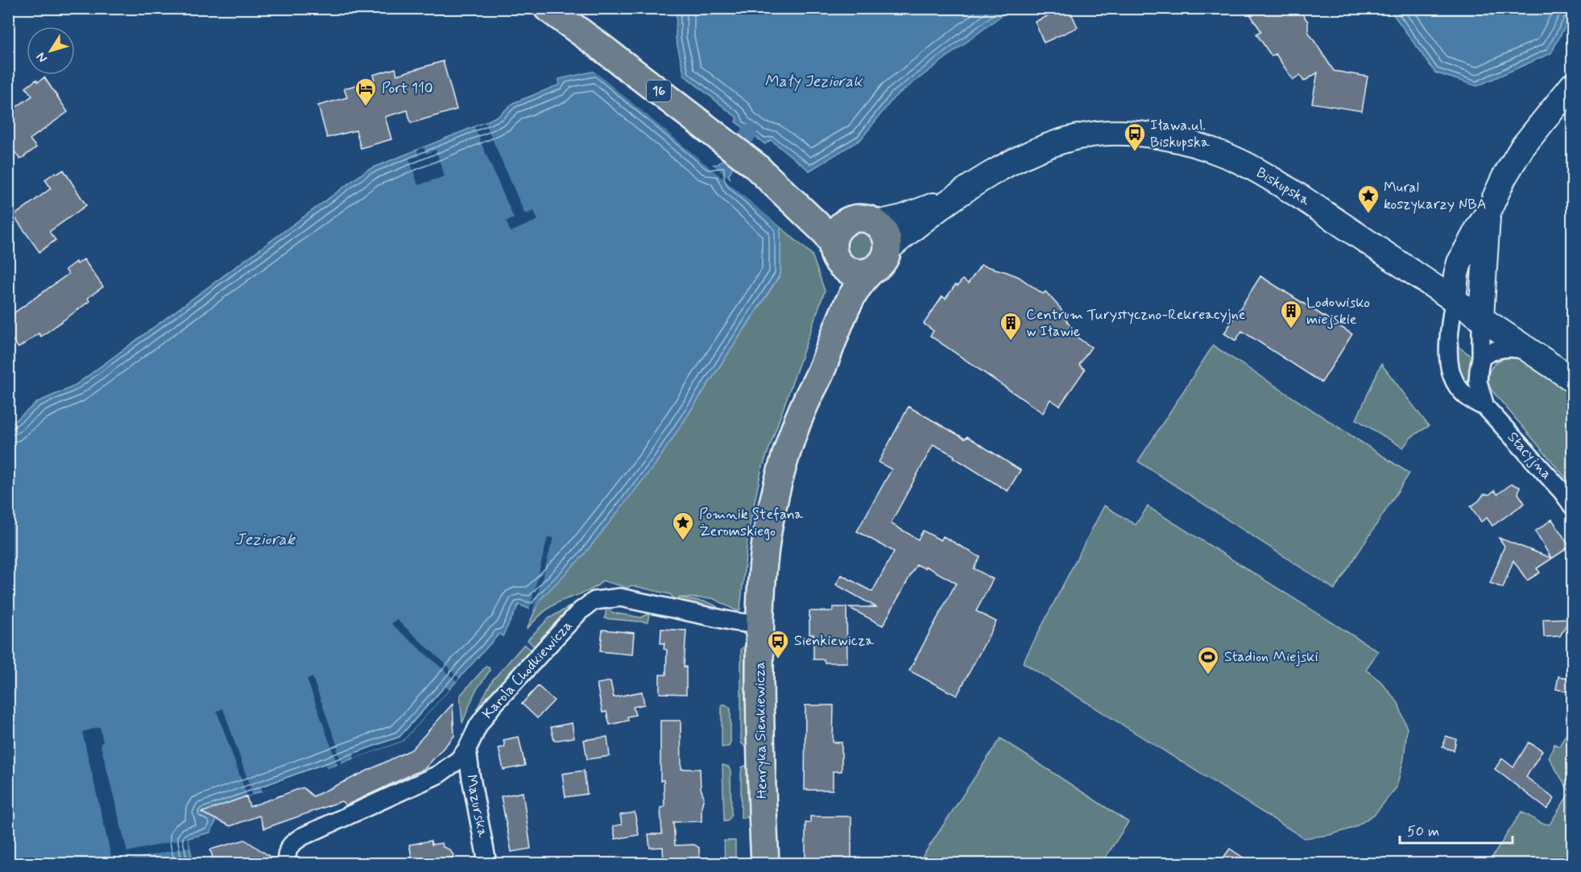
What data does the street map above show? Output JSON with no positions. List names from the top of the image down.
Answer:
{
  "streets": {
    "main road": ["16", "Henryka Sienkiewicza"],
    "street": [
      "Biskupska",
      "Stacyjna",
      "Karola Chodkiewicza",
      "Mazurska"
    ]
  },
  "crossings": [
    ["16", "Biskupska"],
    ["16", "Henryka Sienkiewicza"],
    ["Biskupska", "Stacyjna"],
    ["Biskupska", "Henryka Sienkiewicza"],
    ["Karola Chodkiewicza", "Henryka Sienkiewicza"],
    ["Karola Chodkiewicza", "Mazurska"]
  ],
  "water": ["Mały Jeziorak", "Jeziorak"],
  "places": {
    "hotel": ["Port 110"],
    "bus stop": ["Iława ul. Biskupska", "Sienkiewicza"],
    "place": ["Mural koszykarzy NBA", "Pomnik Stefana Żeromskiego"],
    "building": ["Lodowisko miejskie", "Centrum Turystyczno-Rekreacyjne w Iławie"],
    "sports": ["Stadion Miejski"]
  },
  "scale_bar": "50 m",
  "north": "bottom left"
}
